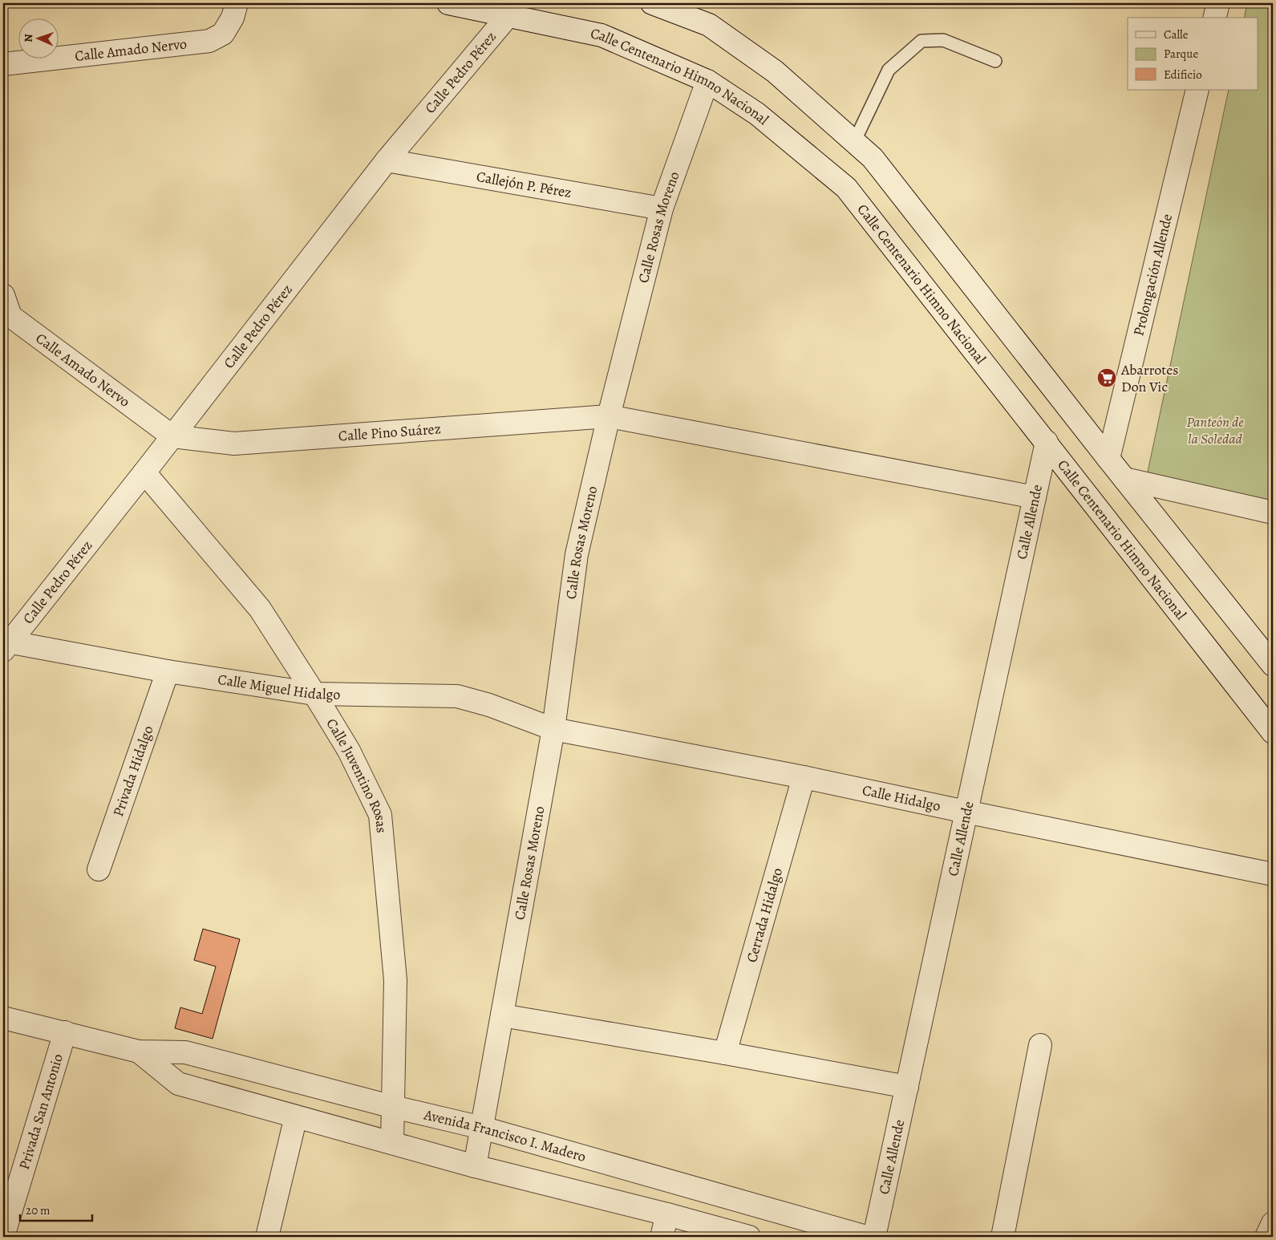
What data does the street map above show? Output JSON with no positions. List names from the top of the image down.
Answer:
{
  "streets": {
    "street": [
      "Calle Amado Nervo",
      "Calle Pedro Pérez",
      "Calle Centenario Himno Nacional",
      "Callejón P. Pérez",
      "Calle Rosas Moreno",
      "Prolongación Allende",
      "Calle Pino Suárez",
      "Calle Allende",
      "Calle Miguel Hidalgo",
      "Privada Hidalgo",
      "Calle Juventino Rosas",
      "Calle Hidalgo",
      "Cerrada Hidalgo",
      "Privada San Antonio",
      "Avenida Francisco I. Madero"
    ]
  },
  "crossings": [
    ["Calle Amado Nervo", "Calle Pedro Pérez"],
    ["Calle Amado Nervo", "Calle Pino Suárez"],
    ["Calle Pedro Pérez", "Calle Centenario Himno Nacional"],
    ["Calle Pedro Pérez", "Callejón P. Pérez"],
    ["Calle Pedro Pérez", "Calle Pino Suárez"],
    ["Calle Pedro Pérez", "Calle Miguel Hidalgo"],
    ["Calle Pedro Pérez", "Calle Juventino Rosas"],
    ["Calle Centenario Himno Nacional", "Calle Rosas Moreno"],
    ["Calle Centenario Himno Nacional", "Calle Allende"],
    ["Callejón P. Pérez", "Calle Rosas Moreno"],
    ["Calle Rosas Moreno", "Calle Pino Suárez"],
    ["Calle Rosas Moreno", "Calle Miguel Hidalgo"],
    ["Calle Rosas Moreno", "Calle Hidalgo"],
    ["Calle Rosas Moreno", "Avenida Francisco I. Madero"],
    ["Calle Pino Suárez", "Calle Allende"],
    ["Calle Allende", "Calle Hidalgo"],
    ["Calle Miguel Hidalgo", "Privada Hidalgo"],
    ["Calle Miguel Hidalgo", "Calle Juventino Rosas"],
    ["Calle Miguel Hidalgo", "Calle Hidalgo"],
    ["Calle Juventino Rosas", "Avenida Francisco I. Madero"],
    ["Calle Hidalgo", "Cerrada Hidalgo"],
    ["Privada San Antonio", "Avenida Francisco I. Madero"]
  ],
  "parks": ["Panteón de la Soledad"],
  "places": {
    "supermarket": ["Abarrotes Don Vic"]
  },
  "legend": ["Calle", "Parque", "Edificio"],
  "scale_bar": "20 m",
  "north": "left"
}
